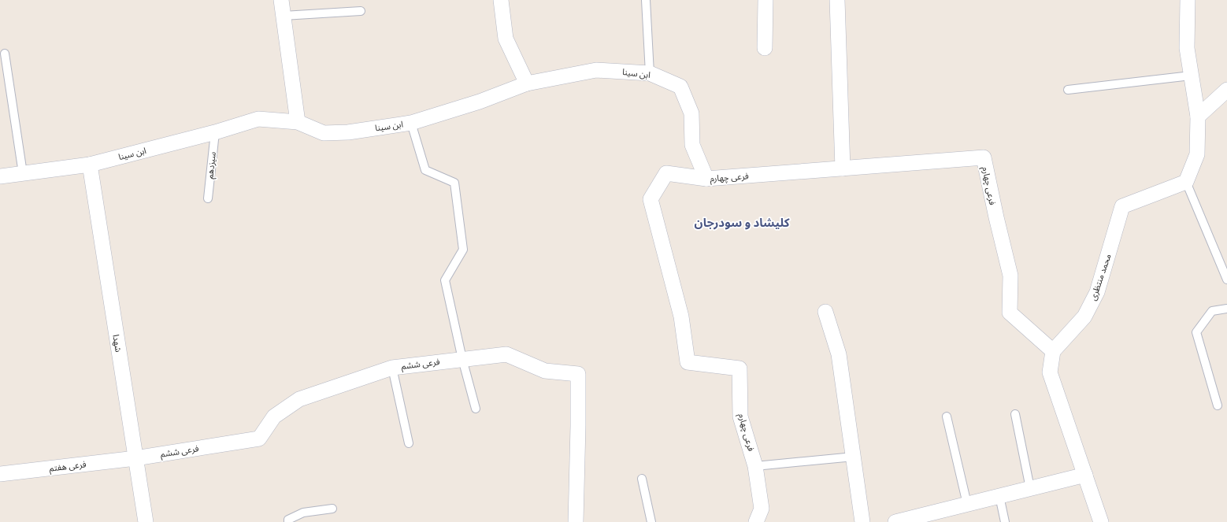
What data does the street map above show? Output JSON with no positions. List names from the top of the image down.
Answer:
{
  "streets": {
    "street": [
      "ابن سینا",
      "فرعی چهارم",
      "محمد منتظری",
      "شهدا",
      "فرعی ششم",
      "فرعی هفتم"
    ],
    "lane": ["سیزدهم"]
  },
  "crossings": [
    ["ابن سینا", "سیزدهم"],
    ["ابن سینا", "فرعی چهارم"],
    ["ابن سینا", "شهدا"],
    ["فرعی چهارم", "محمد منتظری"],
    ["شهدا", "فرعی ششم"],
    ["شهدا", "فرعی هفتم"],
    ["فرعی ششم", "فرعی هفتم"]
  ],
  "districts": ["کلیشاد و سودرجان"]
}
